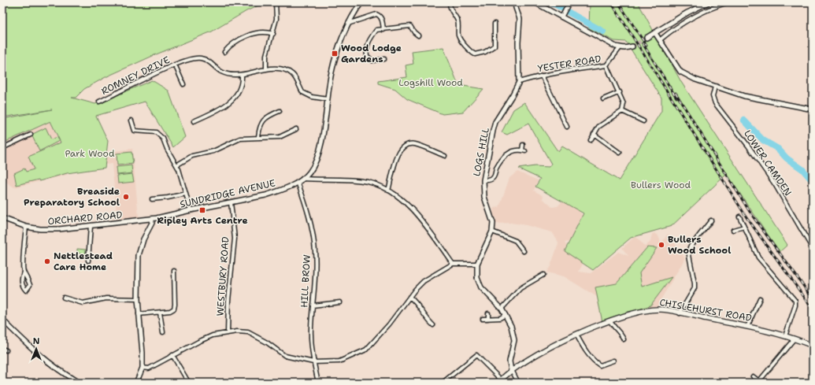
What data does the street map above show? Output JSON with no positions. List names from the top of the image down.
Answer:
{
  "streets": {
    "main road": ["CHISLEHURST ROAD"],
    "street": [
      "YESTER ROAD",
      "ROMNEY DRIVE",
      "LOGS HILL",
      "LOWER CAMDEN",
      "SUNDRIDGE AVENUE",
      "ORCHARD ROAD",
      "WESTBURY ROAD",
      "HILL BROW"
    ]
  },
  "crossings": [
    ["YESTER ROAD", "LOGS HILL"],
    ["ROMNEY DRIVE", "SUNDRIDGE AVENUE"],
    ["LOGS HILL", "CHISLEHURST ROAD"],
    ["SUNDRIDGE AVENUE", "ORCHARD ROAD"],
    ["SUNDRIDGE AVENUE", "WESTBURY ROAD"],
    ["SUNDRIDGE AVENUE", "HILL BROW"]
  ],
  "parks": ["Logshill Wood", "Park Wood", "Bullers Wood"],
  "places": {
    "transit": ["Wood Lodge Gardens", "Ripley Arts Centre"],
    "other": ["Breaside Preparatory School", "Bullers Wood School", "Nettlestead Care Home"]
  },
  "north": "top"
}
